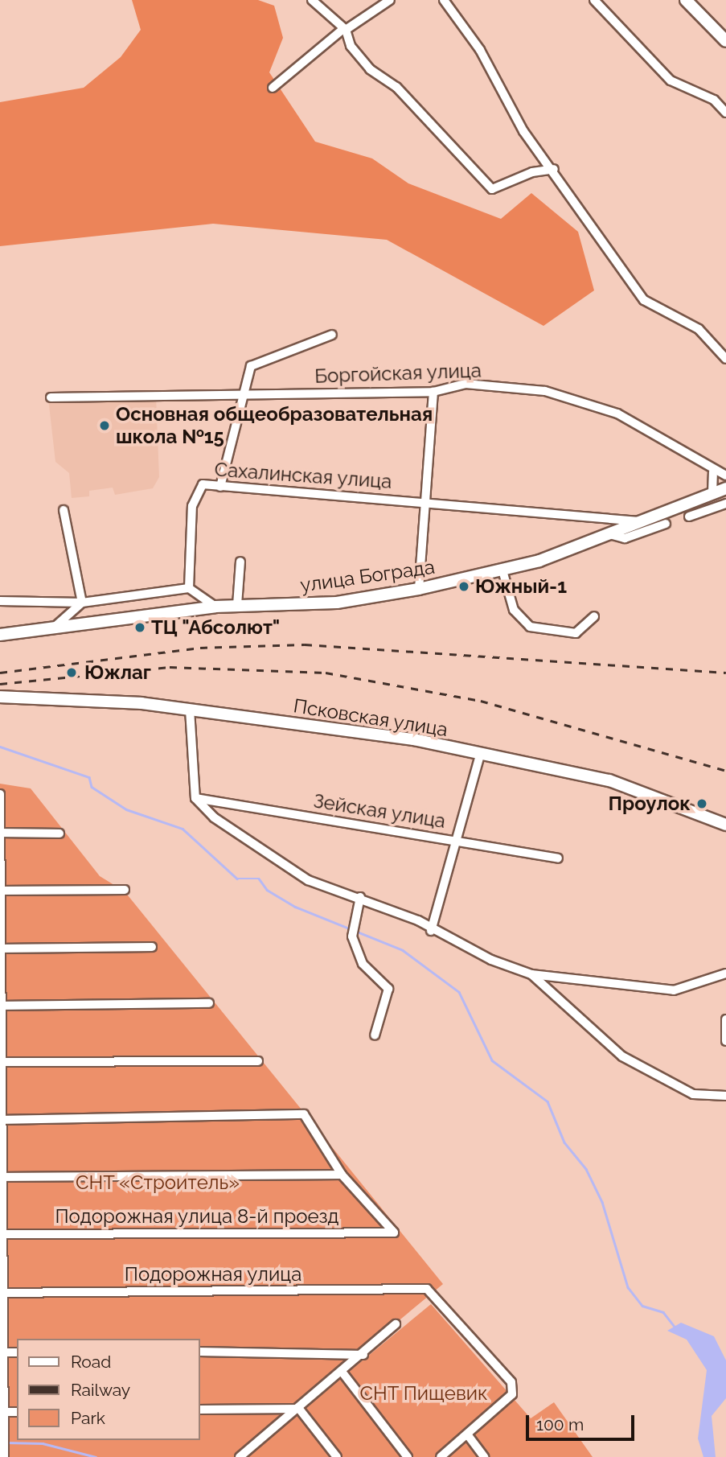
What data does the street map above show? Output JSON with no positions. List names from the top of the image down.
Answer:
{
  "streets": {
    "main road": ["улица Бограда", "Псковская улица"],
    "street": [
      "Боргойская улица",
      "Сахалинская улица",
      "Зейская улица",
      "Подорожная улица 8-й проезд",
      "Подорожная улица"
    ]
  },
  "crossings": [
    ["Сахалинская улица", "улица Бограда"]
  ],
  "parks": ["СНТ «Строитель»", "СНТ Пищевик"],
  "places": [
    "Основная общеобразовательная школа №15",
    "Южный-1",
    "ТЦ \"Абсолют\"",
    "Южлаг",
    "Проулок"
  ],
  "legend": ["Road", "Railway", "Park"],
  "scale_bar": "100 m"
}
